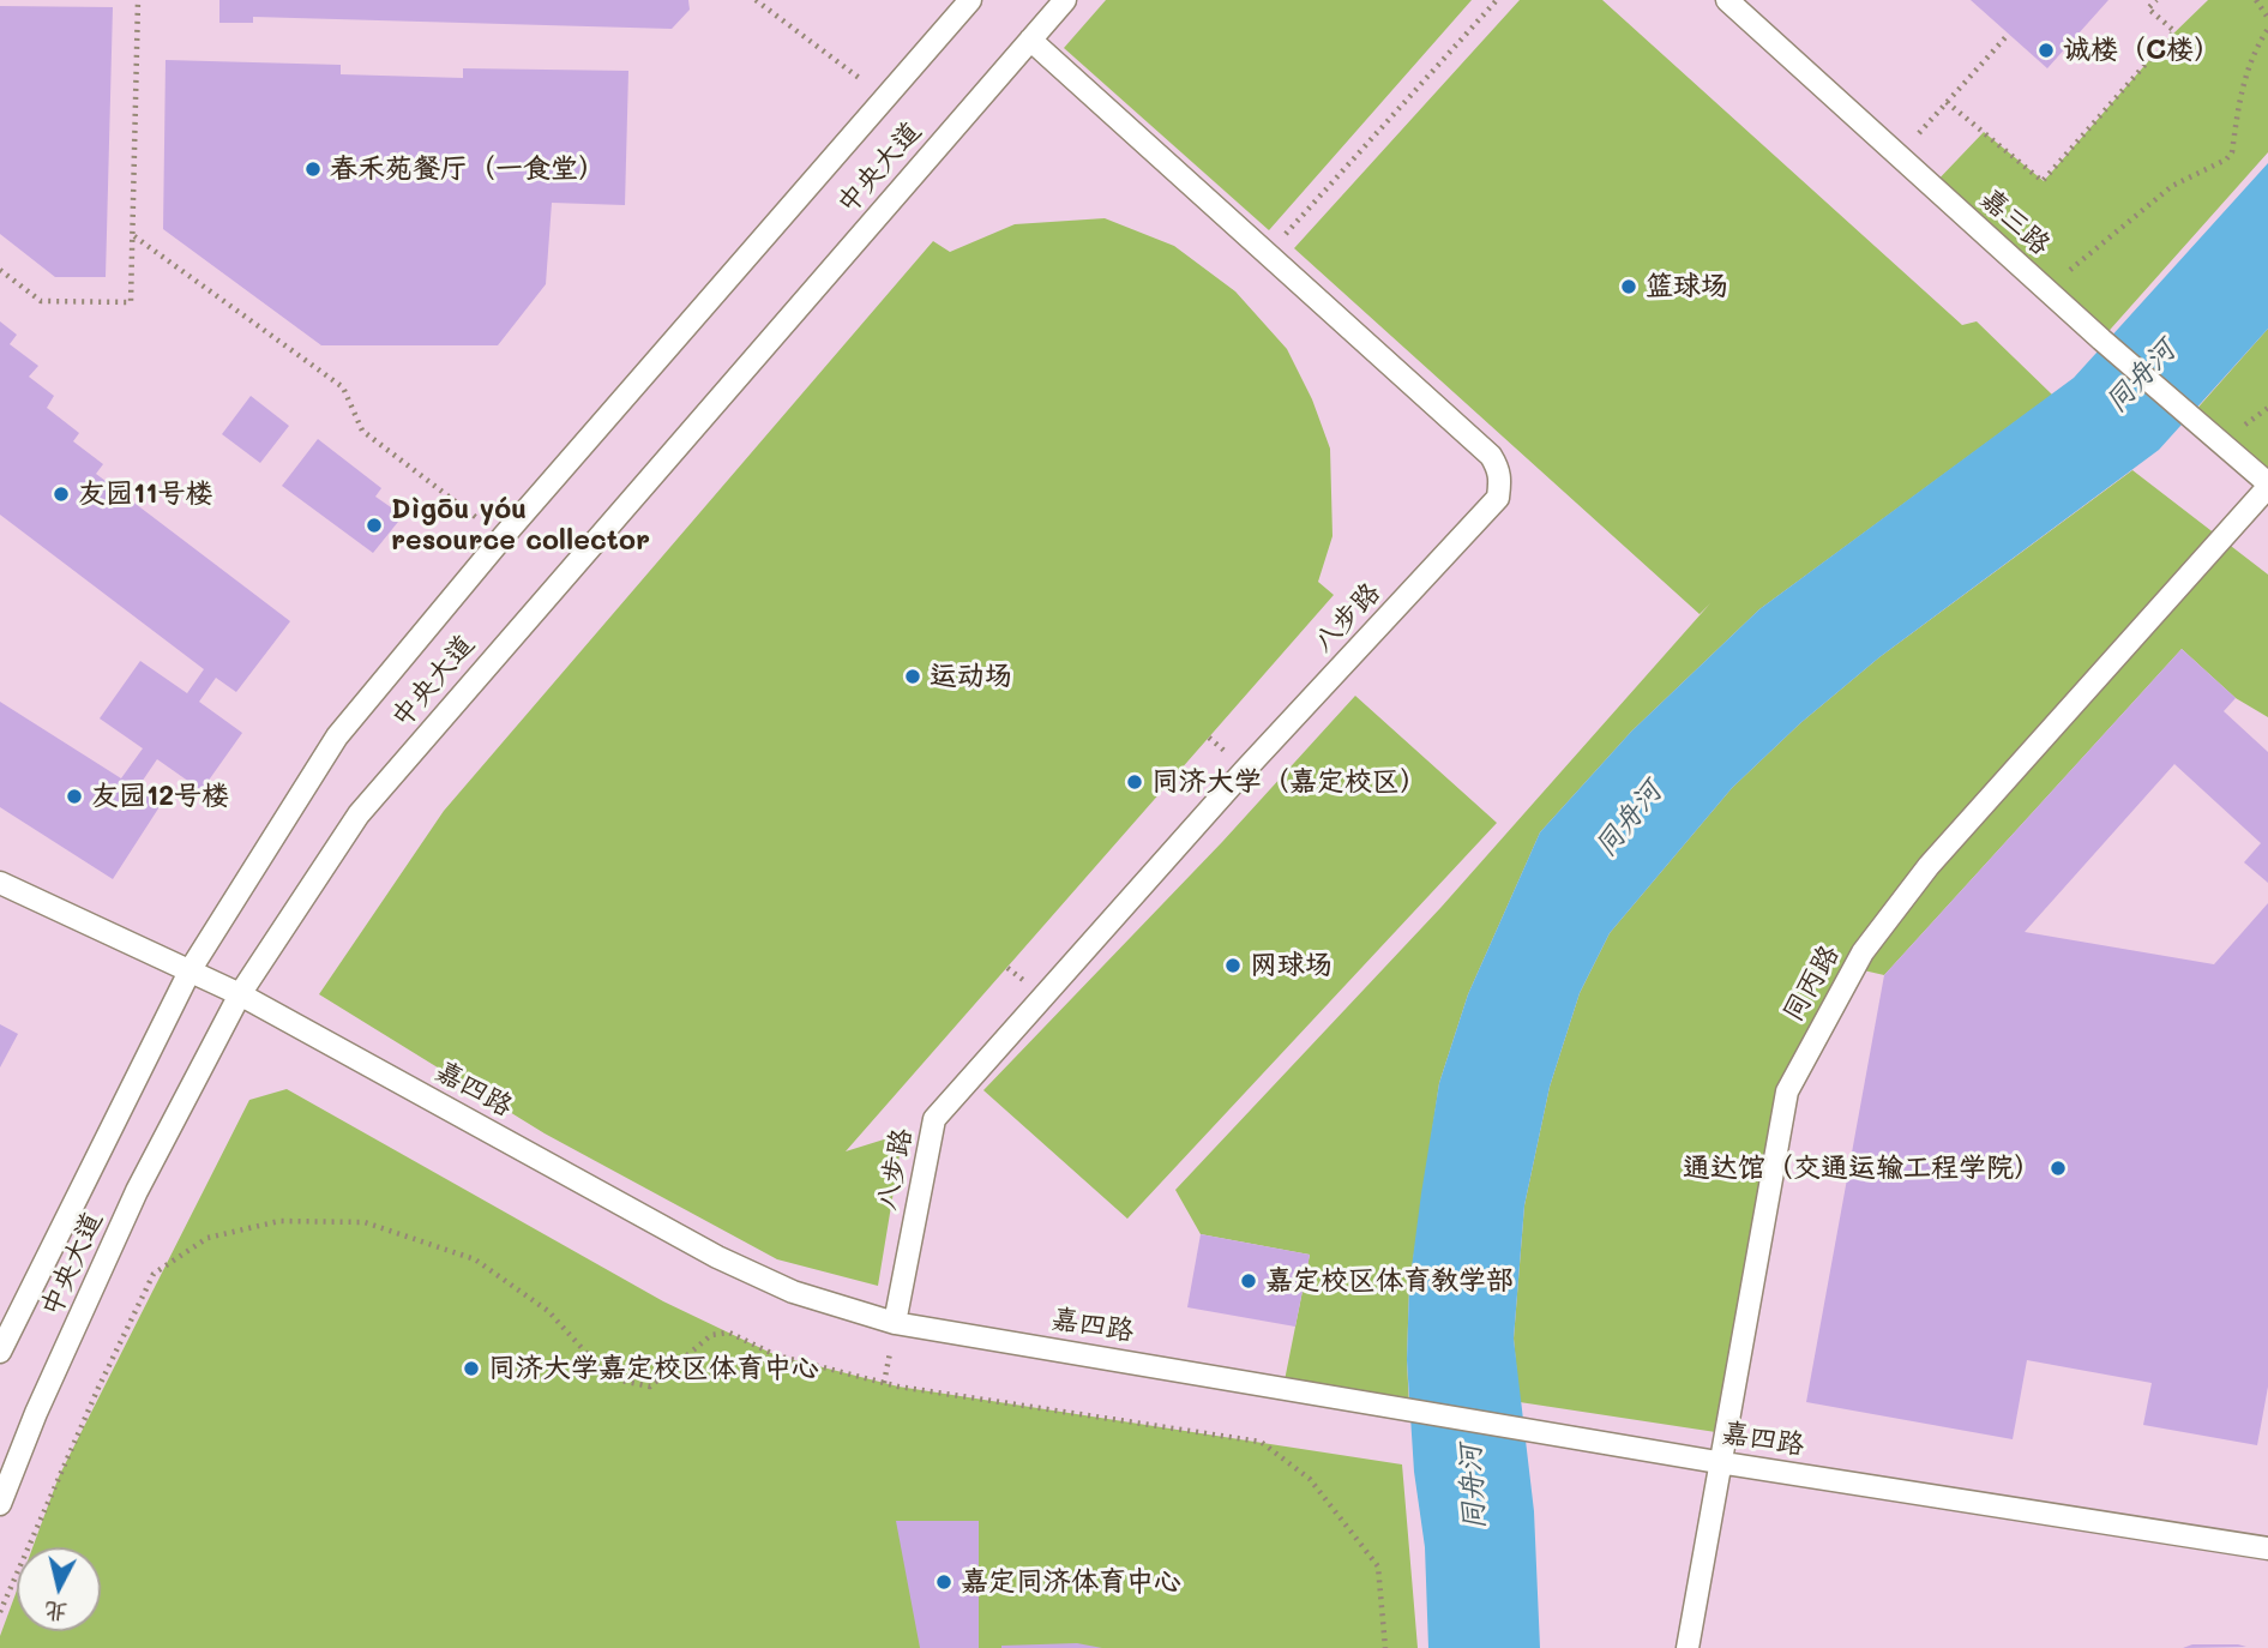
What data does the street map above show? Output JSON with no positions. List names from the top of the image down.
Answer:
{
  "streets": {
    "lane": [
      "中央大道",
      "嘉三路",
      "八步路",
      "同丙路",
      "嘉四路"
    ]
  },
  "crossings": [
    ["中央大道", "八步路"],
    ["中央大道", "嘉四路"],
    ["嘉三路", "同丙路"],
    ["八步路", "嘉四路"],
    ["同丙路", "嘉四路"]
  ],
  "water": ["同舟河"],
  "places": [
    "诚楼（C楼）",
    "春禾苑餐厅（一食堂）",
    "篮球场",
    "友园11号楼",
    "Dìgōu yóu resource collector",
    "运动场",
    "同济大学（嘉定校区）",
    "友园12号楼",
    "网球场",
    "通达馆（交通运输工程学院）",
    "嘉定校区体育教学部",
    "同济大学嘉定校区体育中心",
    "嘉定同济体育中心"
  ],
  "north": "bottom"
}
